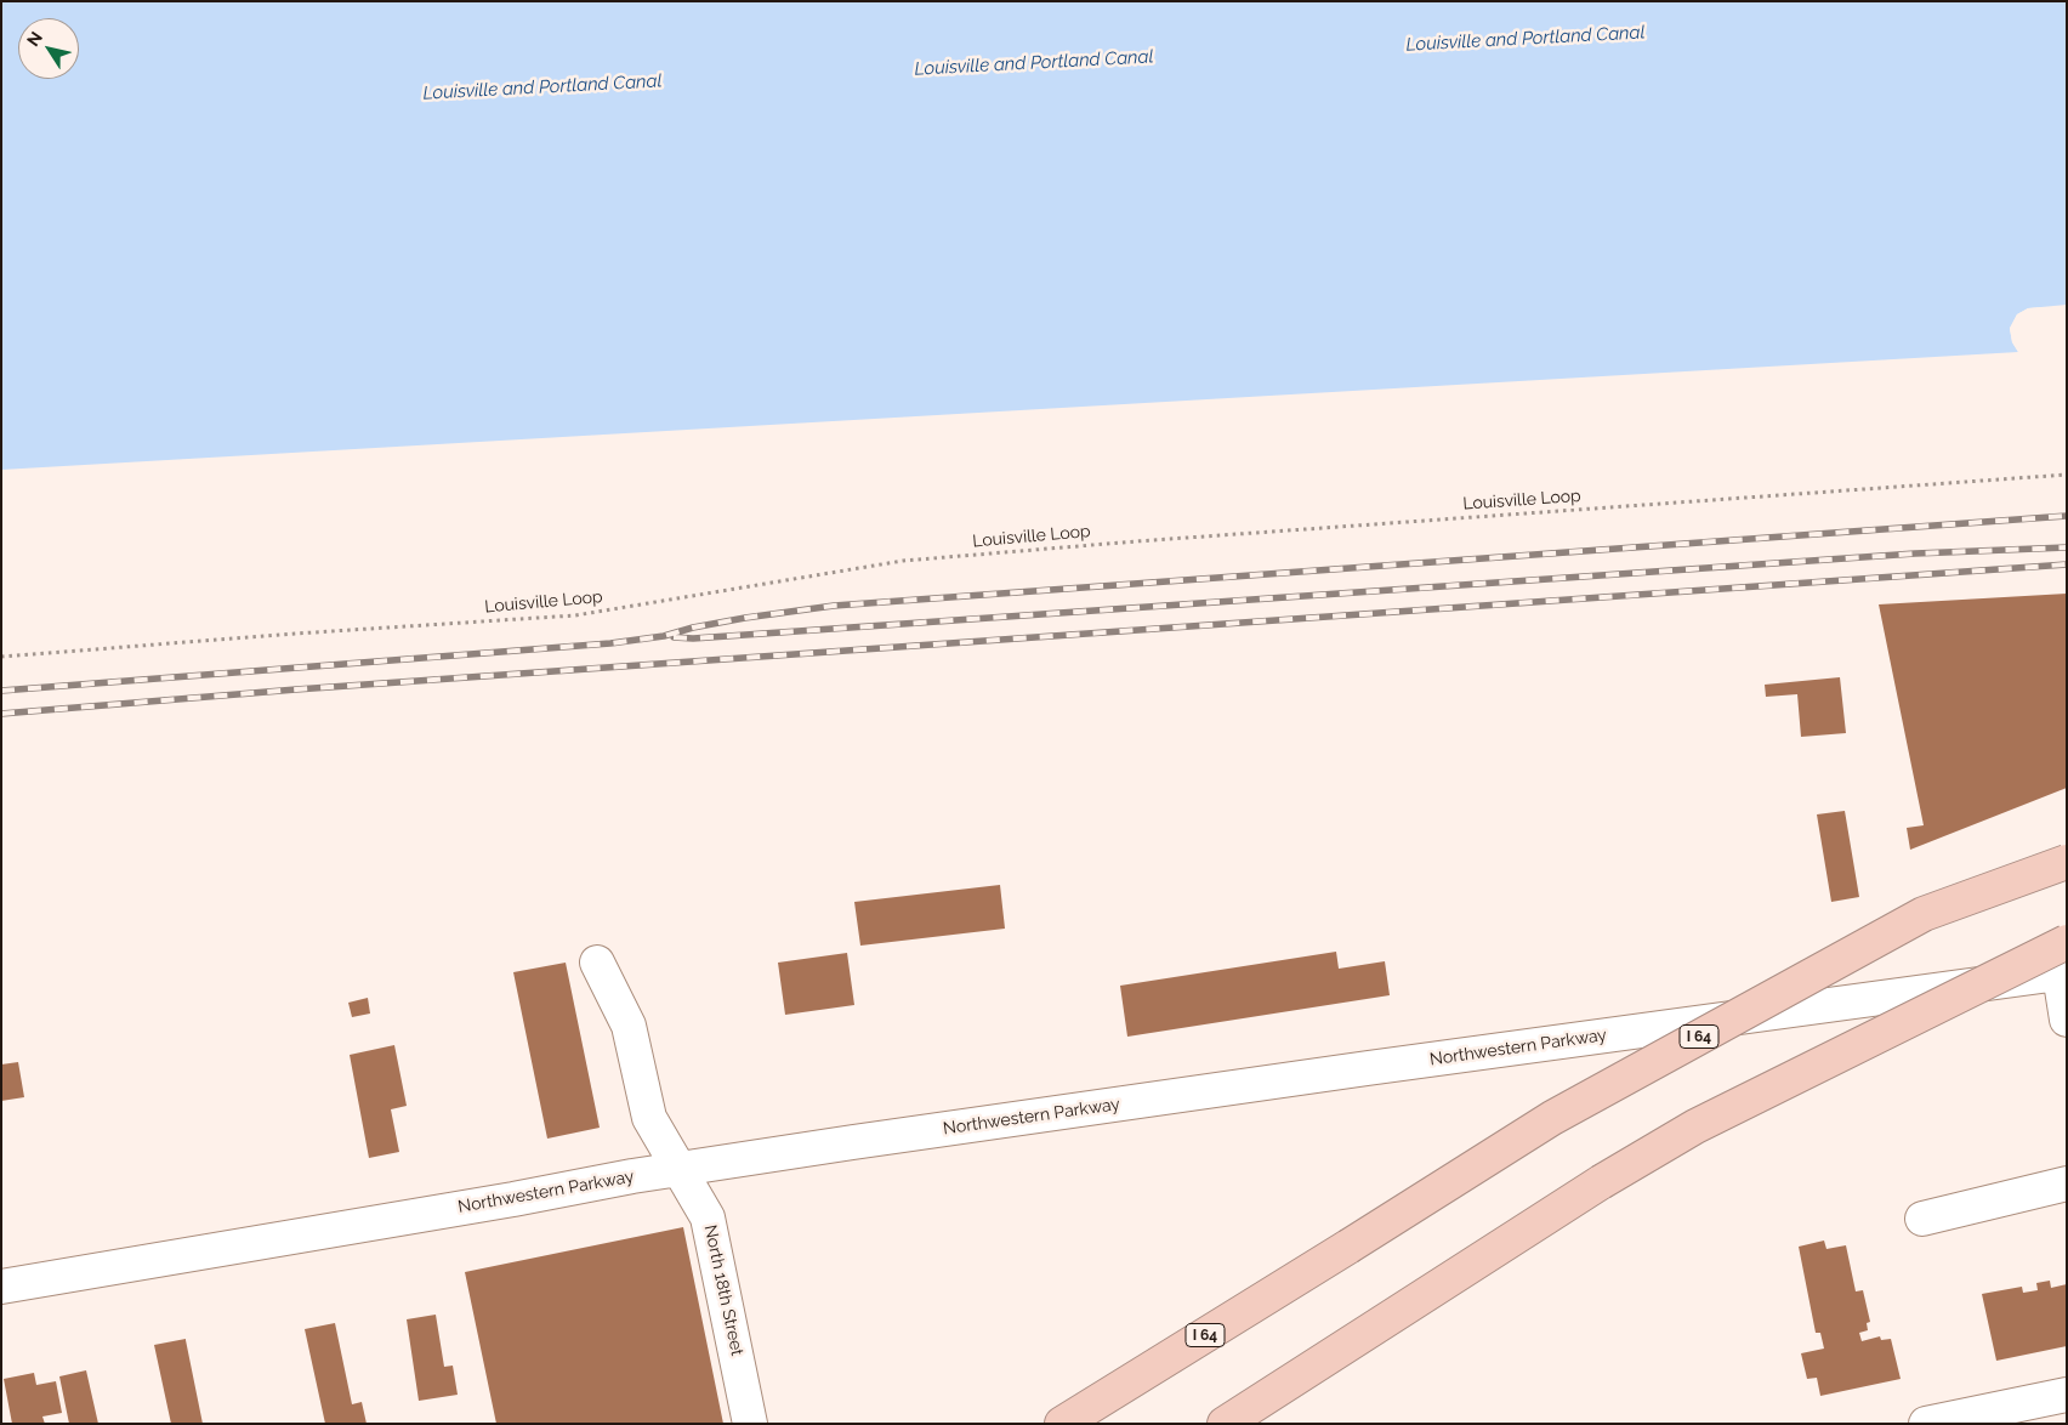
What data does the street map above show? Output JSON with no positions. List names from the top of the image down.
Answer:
{
  "streets": {
    "highway": ["I 64"],
    "street": ["Northwestern Parkway", "North 18th Street"],
    "path": ["Louisville Loop"]
  },
  "crossings": [
    ["Northwestern Parkway", "North 18th Street"]
  ],
  "water": ["Louisville and Portland Canal"],
  "north": "top left"
}
